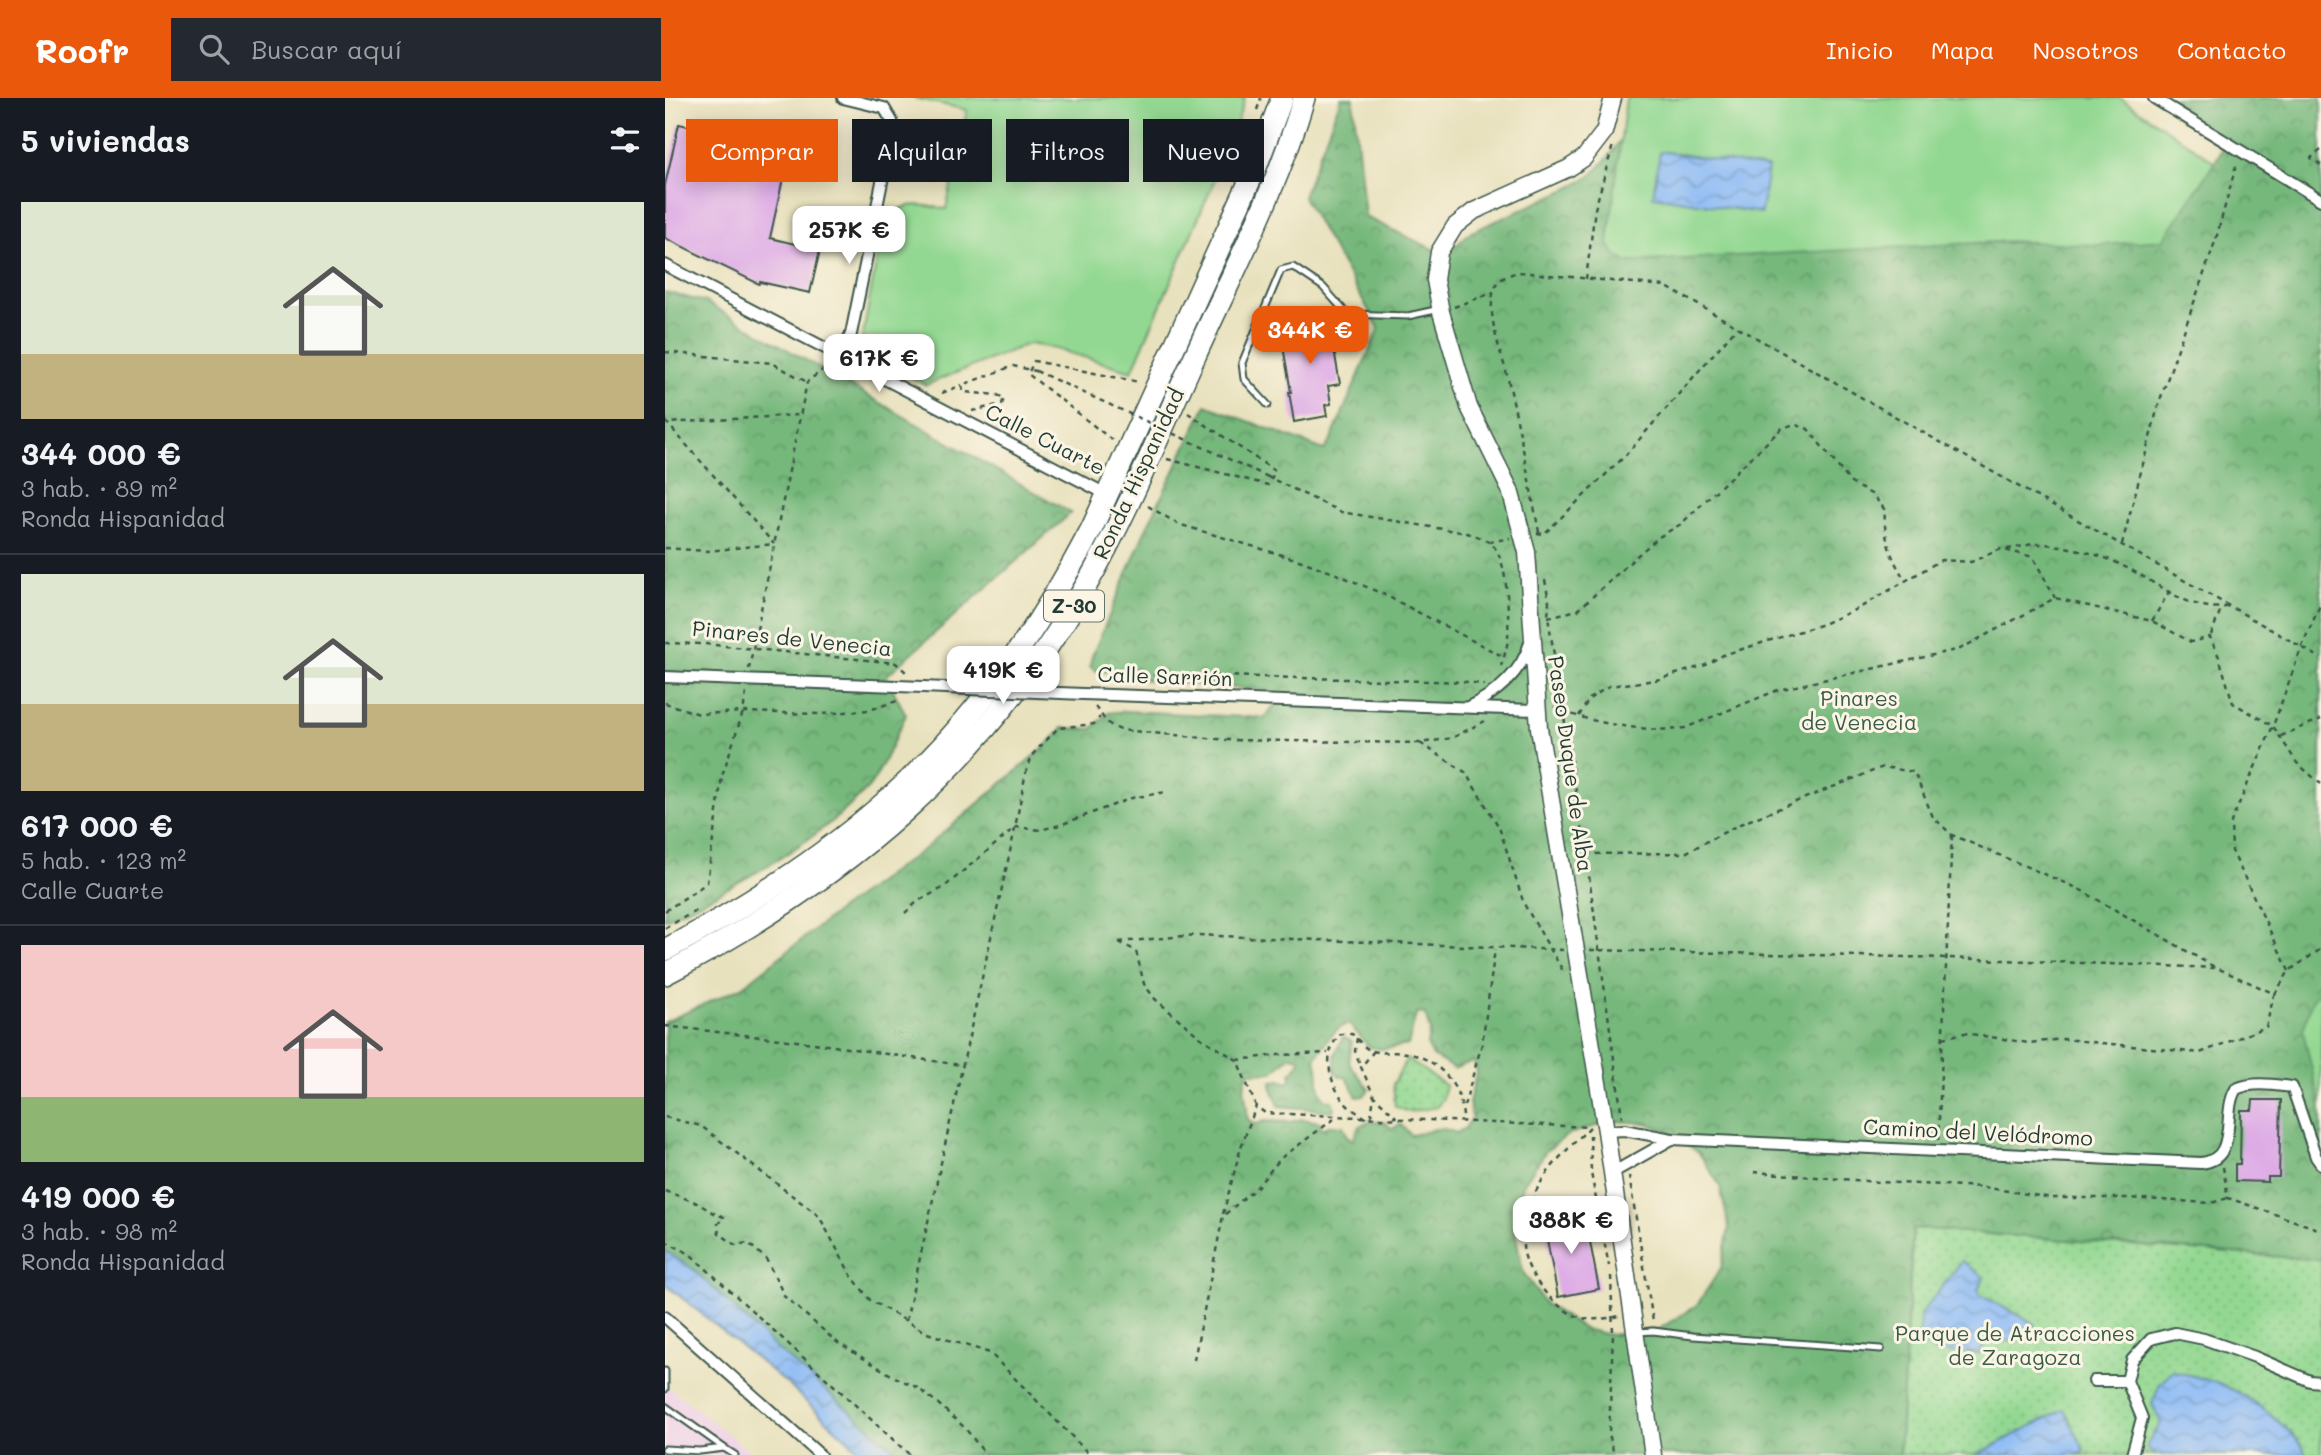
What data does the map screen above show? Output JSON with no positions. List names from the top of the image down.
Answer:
{
  "streets": {
    "highway": ["Ronda Hispanidad", "Z-30"],
    "street": [
      "Calle Cuarte",
      "Calle Sarrión",
      "Paseo Duque de Alba",
      "Camino del Velódromo"
    ],
    "path": ["Pinares de Venecia"]
  },
  "crossings": [
    ["Calle Cuarte", "Ronda Hispanidad"],
    ["Calle Sarrión", "Paseo Duque de Alba"],
    ["Paseo Duque de Alba", "Camino del Velódromo"]
  ],
  "parks": ["Pinares de Venecia", "Parque de Atracciones de Zaragoza"],
  "page": {
    "header": "Roofr",
    "search": "Buscar aquí",
    "nav": [
      "Inicio",
      "Mapa",
      "Nosotros",
      "Contacto"
    ],
    "heading": "5 viviendas",
    "chip": [
      "Comprar",
      "Alquilar",
      "Filtros",
      "Nuevo"
    ],
    "list": [
      {
        "name": "344 000 €",
        "note": "3 hab. · 89 m² · Ronda Hispanidad"
      },
      {
        "name": "617 000 €",
        "note": "5 hab. · 123 m² · Calle Cuarte"
      },
      {
        "name": "419 000 €",
        "note": "3 hab. · 98 m² · Ronda Hispanidad"
      }
    ],
    "price": [
      "257K €",
      "344K €",
      "617K €",
      "419K €",
      "388K €"
    ]
  }
}
